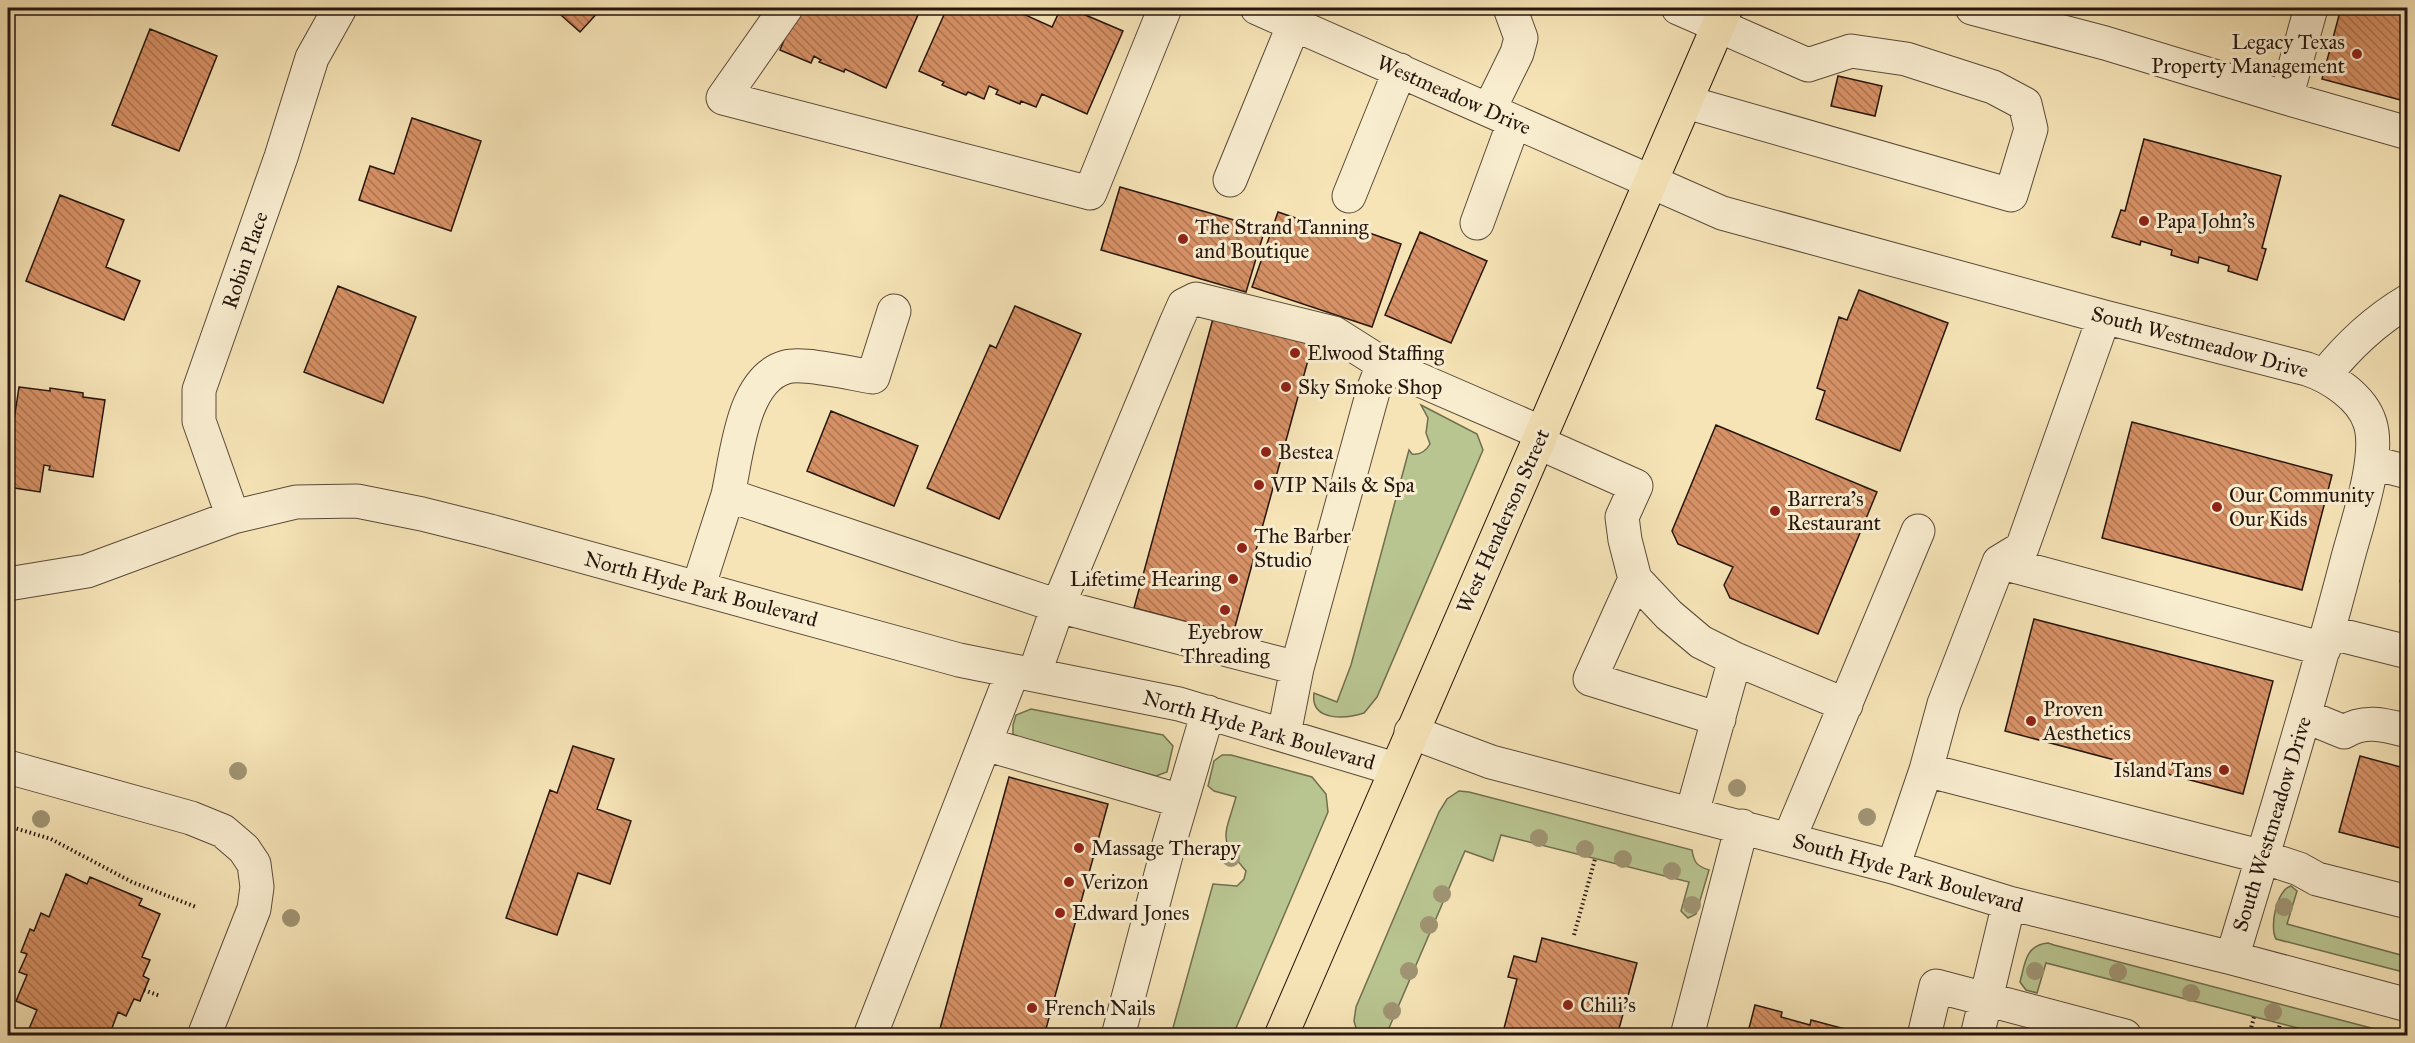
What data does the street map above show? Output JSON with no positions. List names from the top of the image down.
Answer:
{
  "streets": {
    "main road": ["West Henderson Street"],
    "street": [
      "Westmeadow Drive",
      "Robin Place",
      "South Westmeadow Drive",
      "North Hyde Park Boulevard",
      "South Hyde Park Boulevard"
    ]
  },
  "crossings": [
    ["Westmeadow Drive", "South Westmeadow Drive"],
    ["Westmeadow Drive", "West Henderson Street"],
    ["Robin Place", "North Hyde Park Boulevard"],
    ["South Westmeadow Drive", "West Henderson Street"],
    ["South Westmeadow Drive", "South Hyde Park Boulevard"],
    ["West Henderson Street", "North Hyde Park Boulevard"],
    ["West Henderson Street", "South Hyde Park Boulevard"]
  ],
  "places": [
    "Legacy Texas Property Management",
    "Papa John's",
    "The Strand Tanning and Boutique",
    "Elwood Staffing",
    "Sky Smoke Shop",
    "Bestea",
    "VIP Nails & Spa",
    "Our Community Our Kids",
    "Barrera's Restaurant",
    "The Barber Studio",
    "Lifetime Hearing",
    "Eyebrow Threading",
    "Proven Aesthetics",
    "Island Tans",
    "Massage Therapy",
    "Verizon",
    "Edward Jones",
    "Chili's",
    "French Nails"
  ]
}
